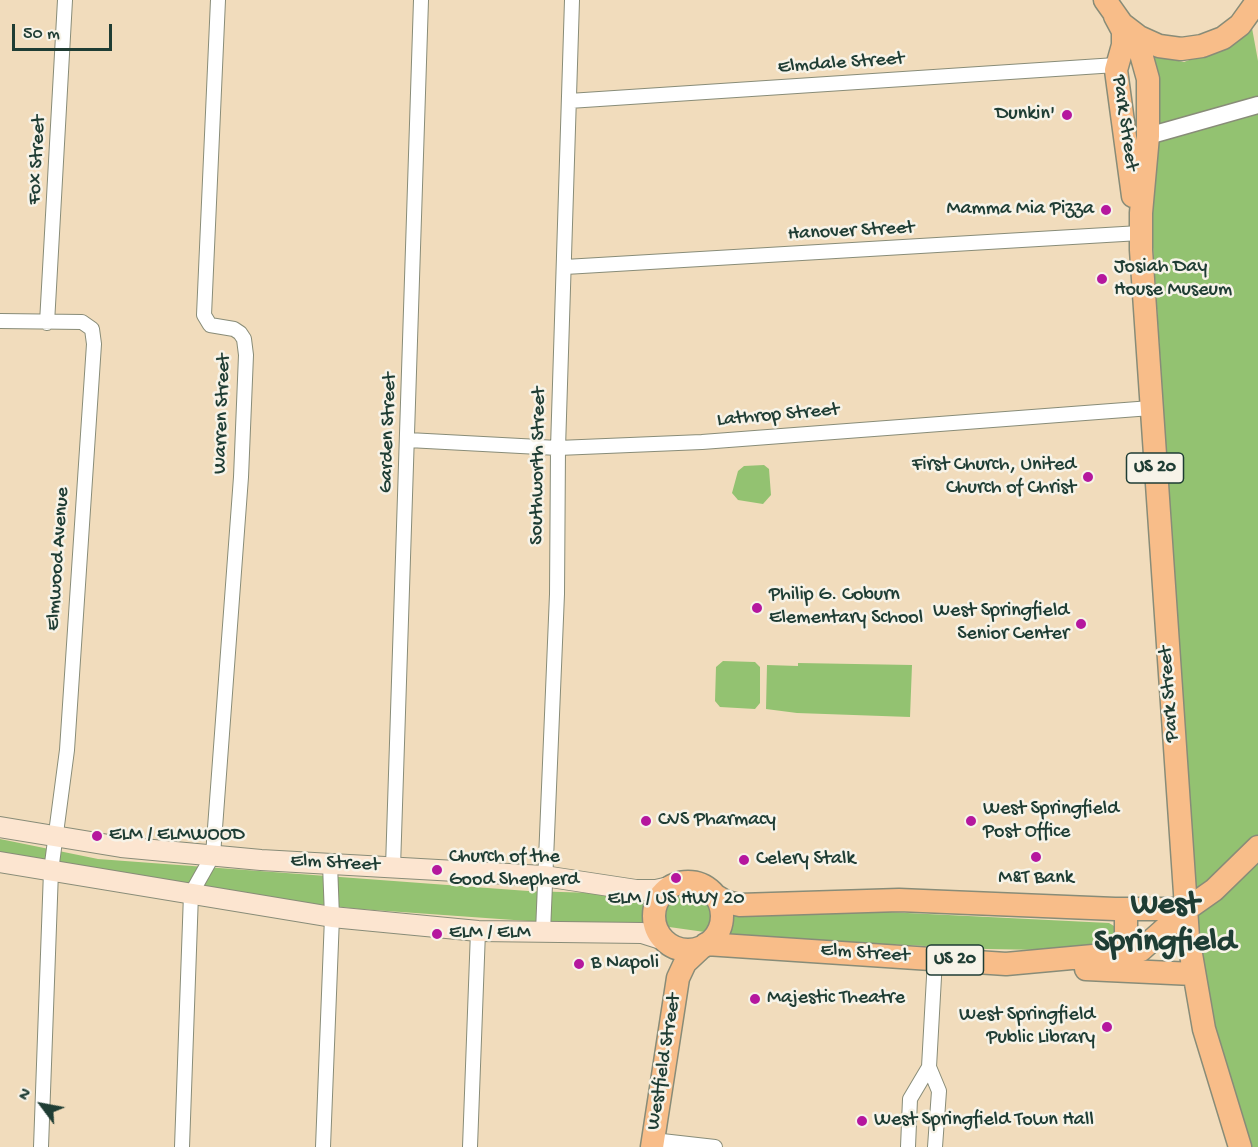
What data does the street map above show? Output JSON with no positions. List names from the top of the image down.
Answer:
{
  "streets": {
    "main road": [
      "Park Street",
      "US 20",
      "Elm Street",
      "Westfield Street"
    ],
    "street": [
      "Elmdale Street",
      "Fox Street",
      "Hanover Street",
      "Warren Street",
      "Lathrop Street",
      "Garden Street",
      "Southworth Street",
      "Elmwood Avenue"
    ]
  },
  "crossings": [
    ["Elmdale Street", "Park Street"],
    ["Elmdale Street", "Southworth Street"],
    ["Park Street", "Hanover Street"],
    ["Park Street", "Lathrop Street"],
    ["Park Street", "Elm Street"],
    ["Fox Street", "Elmwood Avenue"],
    ["Hanover Street", "Southworth Street"],
    ["Warren Street", "Elm Street"],
    ["Lathrop Street", "Garden Street"],
    ["Lathrop Street", "Southworth Street"],
    ["Garden Street", "Elm Street"],
    ["Southworth Street", "Elm Street"],
    ["Elmwood Avenue", "Elm Street"],
    ["Elm Street", "Westfield Street"]
  ],
  "districts": ["West Springfield"],
  "places": [
    "Dunkin'",
    "Mamma Mia Pizza",
    "Josiah Day House Museum",
    "First Church, United Church of Christ",
    "Philip G. Coburn Elementary School",
    "West Springfield Senior Center",
    "CVS Pharmacy",
    "West Springfield Post Office",
    "ELM / ELMWOOD",
    "M&T Bank",
    "Celery Stalk",
    "Church of the Good Shepherd",
    "ELM / US HWY 20",
    "ELM / ELM",
    "B Napoli",
    "Majestic Theatre",
    "West Springfield Public Library",
    "West Springfield Town Hall"
  ],
  "scale_bar": "50 m",
  "north": "top left"
}
